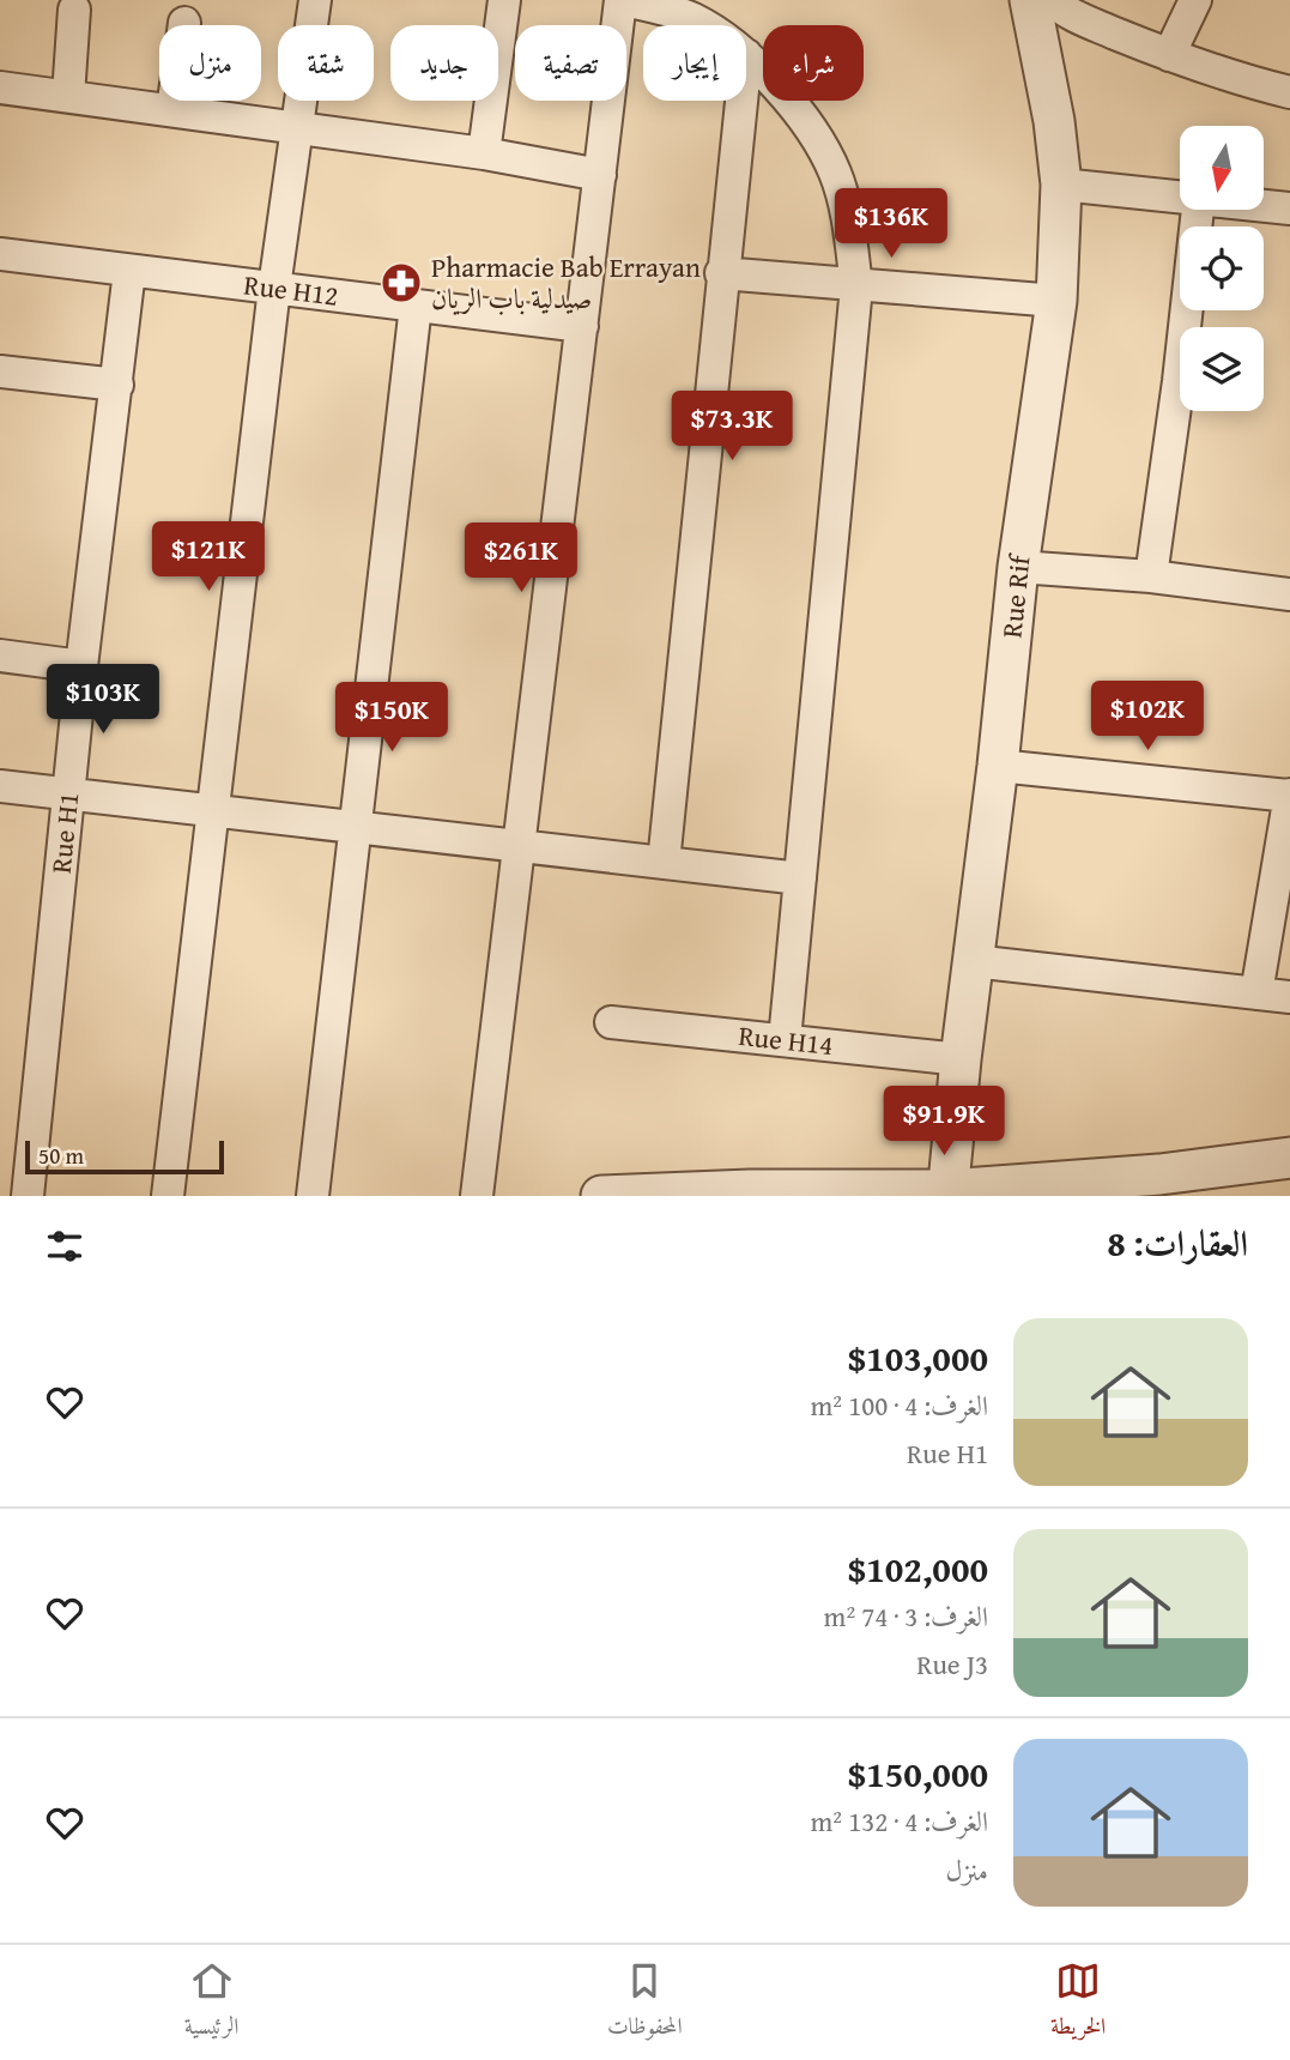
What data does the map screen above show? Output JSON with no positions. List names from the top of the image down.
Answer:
{
  "streets": {
    "street": [
      "Rue H12",
      "Rue Rif",
      "Rue H1",
      "Rue H14"
    ]
  },
  "crossings": [
    ["Rue H12", "Rue H1"],
    ["Rue Rif", "Rue H14"]
  ],
  "places": {
    "pharmacy": ["Pharmacie Bab Errayan صيدلية باب الريان"]
  },
  "scale_bar": "50 m",
  "north": "bottom",
  "page": {
    "chip": [
      "شراء",
      "إيجار",
      "تصفية",
      "جديد",
      "شقة",
      "منزل"
    ],
    "price": [
      "$136K",
      "$73.3K",
      "$121K",
      "$261K",
      "$103K",
      "$102K",
      "$150K",
      "$91.9K"
    ],
    "scale": "50 m",
    "heading": "العقارات: 8",
    "list": [
      {
        "name": "$103,000",
        "note": "الغرف: 4 · 100 m² · Rue H1"
      },
      {
        "name": "$102,000",
        "note": "الغرف: 3 · 74 m² · Rue J3"
      },
      {
        "name": "$150,000",
        "note": "الغرف: 4 · 132 m² · منزل"
      }
    ],
    "tabs": ["الخريطة", "المحفوظات", "الرئيسية"]
  }
}
